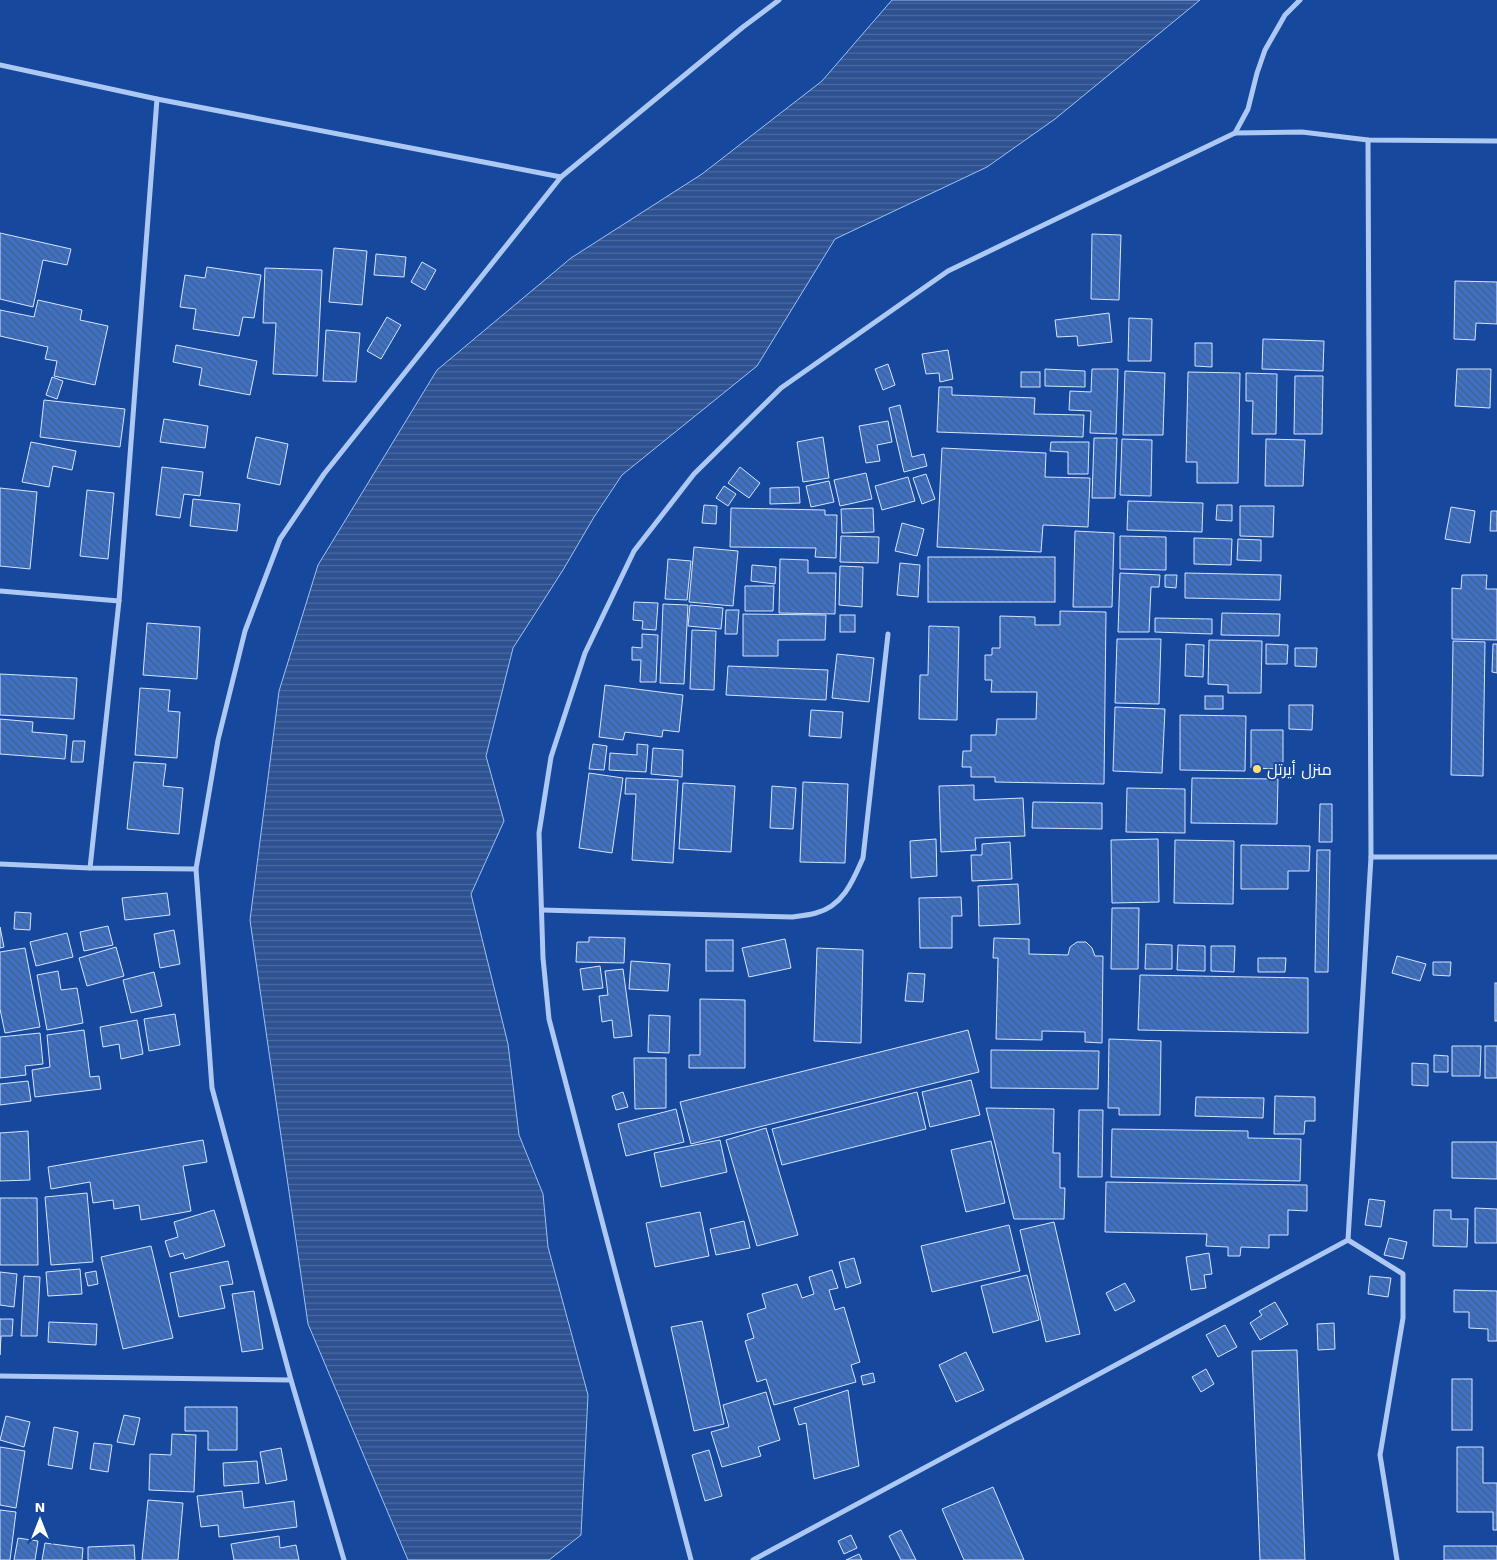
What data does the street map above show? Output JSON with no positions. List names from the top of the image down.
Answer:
{
  "places": ["منزل أيرتل"],
  "north": "top"
}
